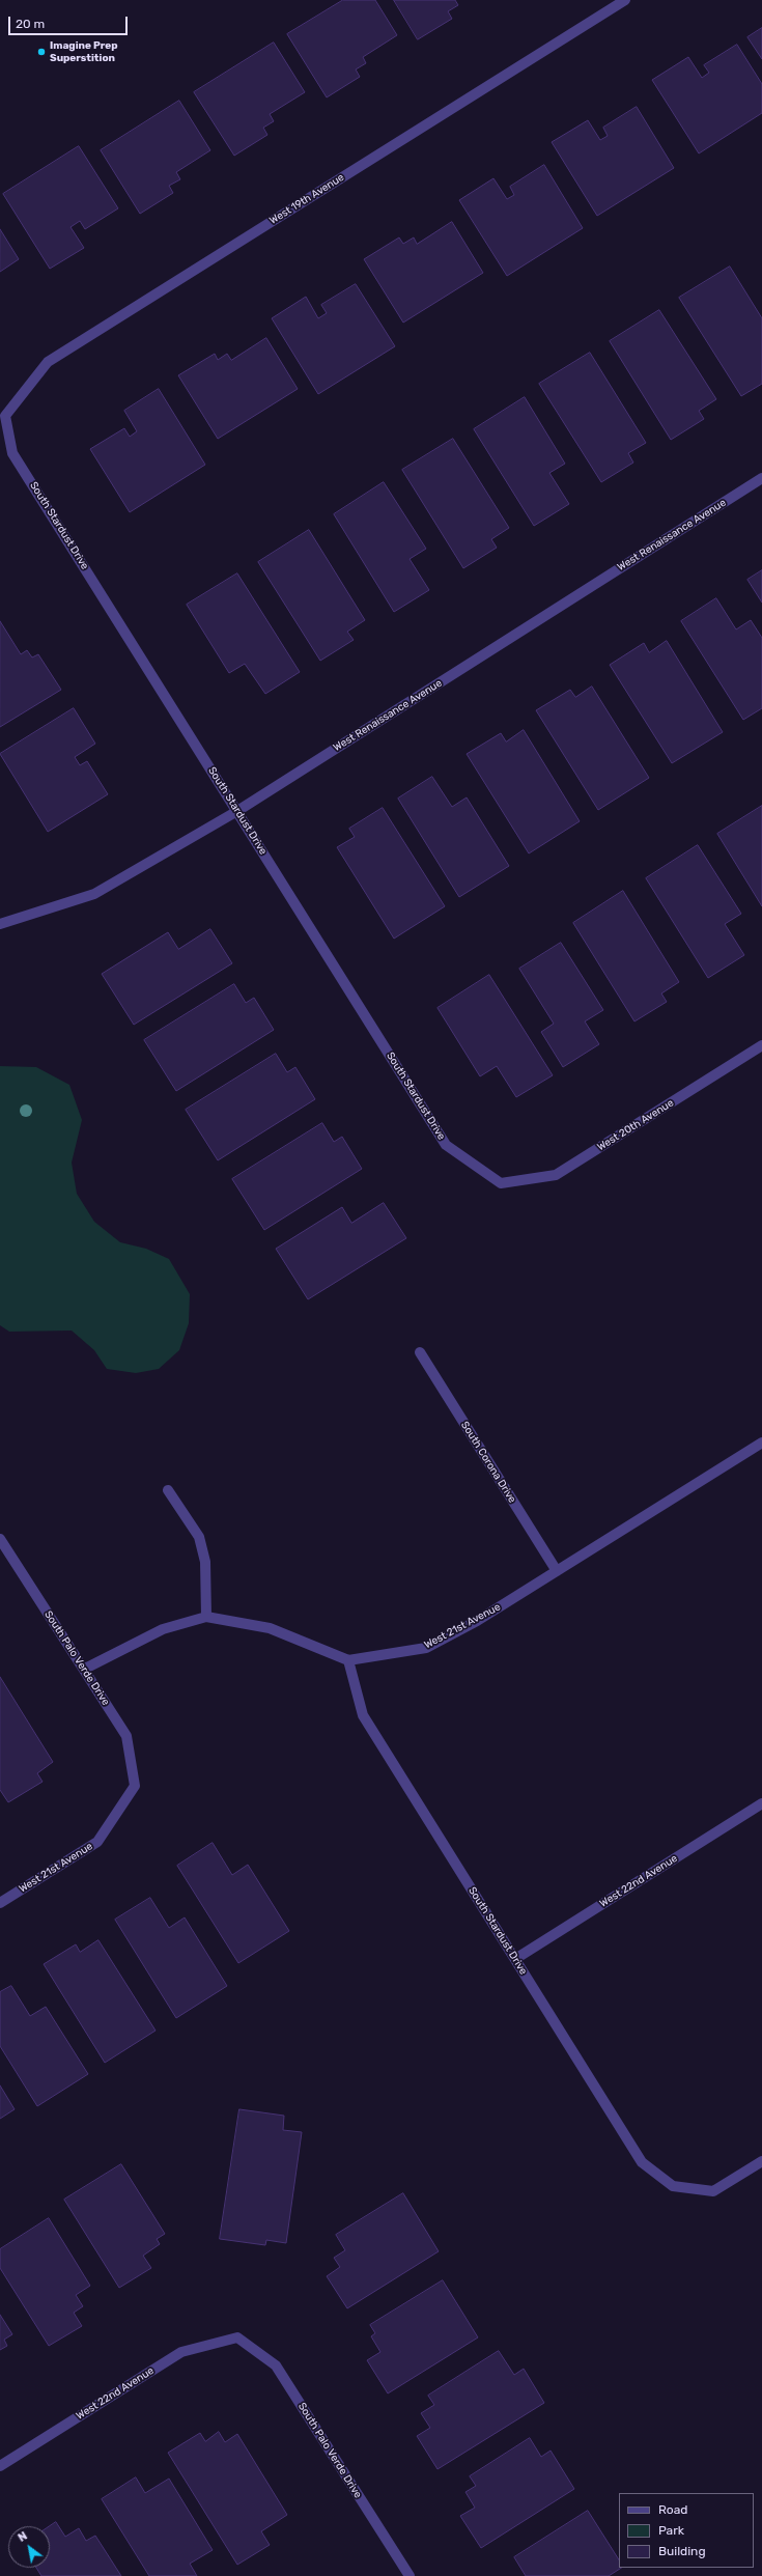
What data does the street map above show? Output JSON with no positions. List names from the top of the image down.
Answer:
{
  "streets": {
    "street": [
      "West 19th Avenue",
      "South Stardust Drive",
      "West Renaissance Avenue",
      "West 20th Avenue",
      "South Corona Drive",
      "West 21st Avenue",
      "South Palo Verde Drive",
      "West 22nd Avenue"
    ]
  },
  "crossings": [
    ["West 19th Avenue", "South Stardust Drive"],
    ["South Stardust Drive", "West Renaissance Avenue"],
    ["South Stardust Drive", "West 20th Avenue"],
    ["South Stardust Drive", "West 21st Avenue"],
    ["South Stardust Drive", "West 22nd Avenue"],
    ["South Corona Drive", "West 21st Avenue"],
    ["West 21st Avenue", "South Palo Verde Drive"],
    ["South Palo Verde Drive", "West 22nd Avenue"]
  ],
  "places": ["Imagine Prep Superstition"],
  "legend": ["Road", "Park", "Building"],
  "scale_bar": "20 m",
  "north": "top left"
}
